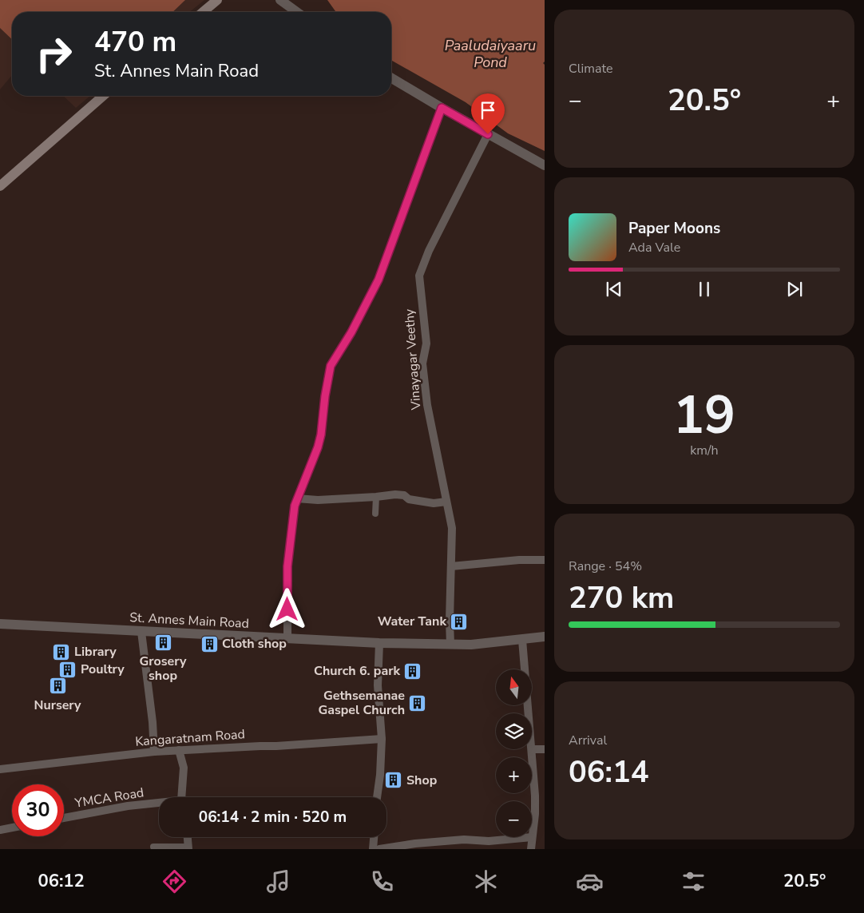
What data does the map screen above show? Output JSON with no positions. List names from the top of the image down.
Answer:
{
  "streets": {
    "street": [
      "Vinayagar Veethy",
      "St. Annes Main Road",
      "Kangaratnam Road",
      "YMCA Road"
    ]
  },
  "crossings": [
    ["Vinayagar Veethy", "St. Annes Main Road"]
  ],
  "water": ["Paaludaiyaaru Pond"],
  "places": {
    "building": [
      "Water Tank",
      "Grosery shop",
      "Cloth shop",
      "Library",
      "Poultry",
      "Church 6. park",
      "Nursery",
      "Gethsemanae Gaspel Church",
      "Shop"
    ]
  },
  "north": "top",
  "page": {
    "tile": [
      "Climate",
      ["19", "km/h"],
      ["Range · 54%", "270 km"],
      ["Arrival", "06:14"]
    ],
    "turn": ["470 m", "St. Annes Main Road"],
    "heat": ["−", "20.5°", "+"],
    "song": ["Paper Moons", "Ada Vale"],
    "map_buttons": ["+", "−"],
    "limit": "30",
    "trip": "06:14 · 2 min · 520 m",
    "tabs": ["06:12", "20.5°"]
  }
}
